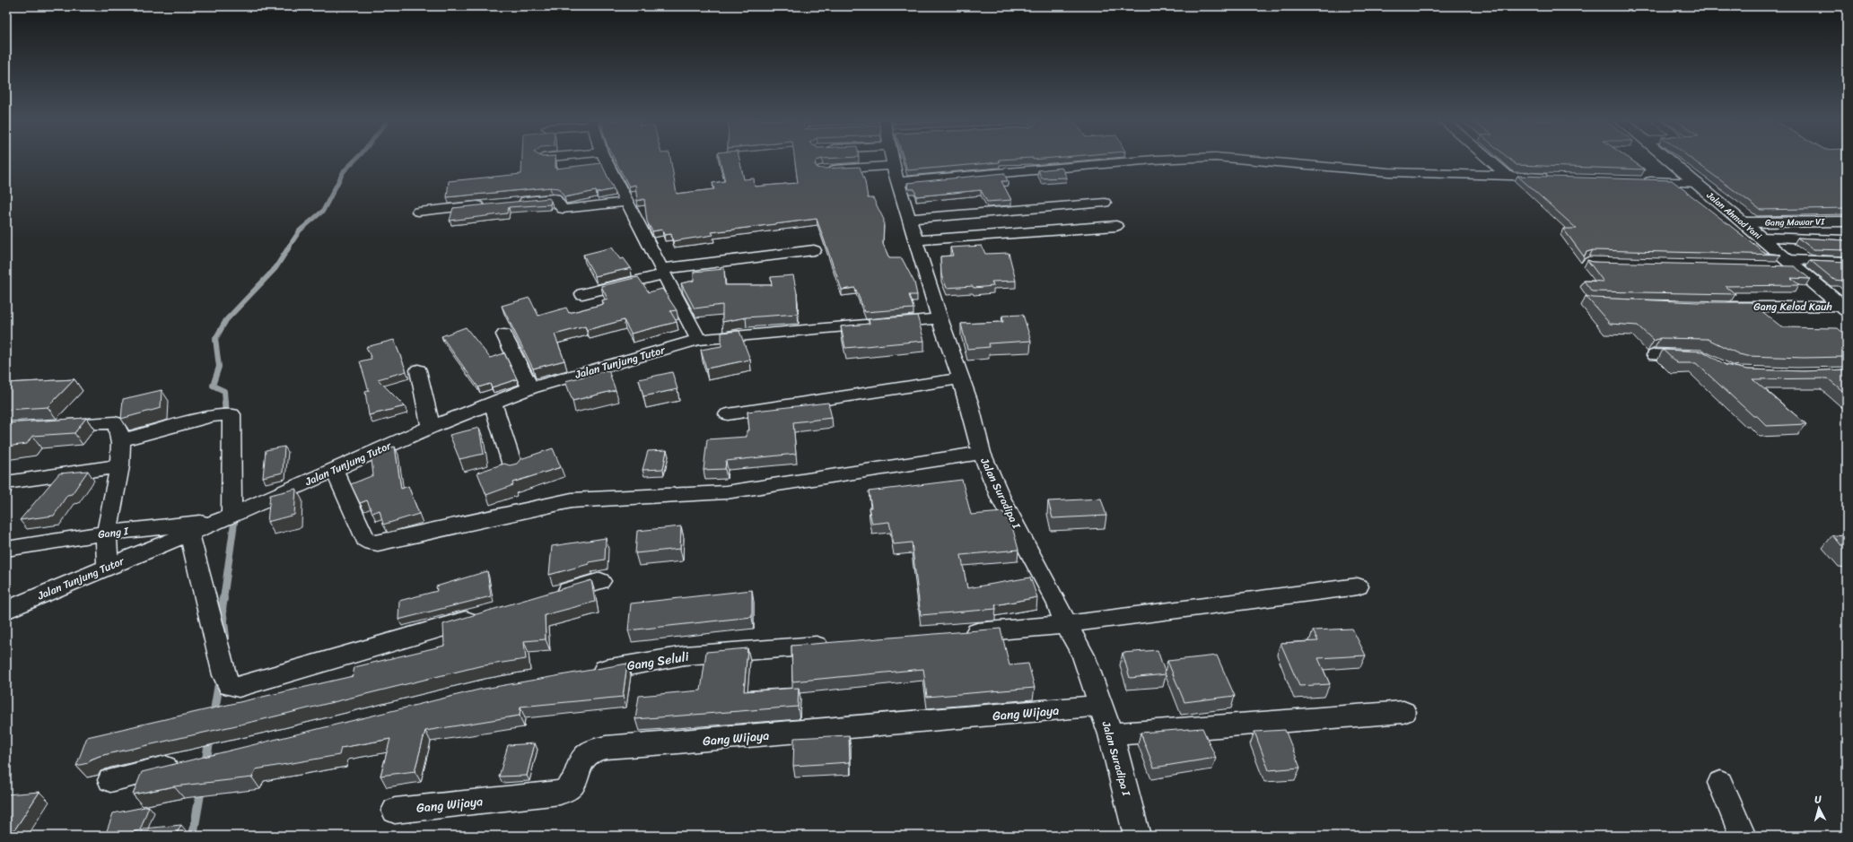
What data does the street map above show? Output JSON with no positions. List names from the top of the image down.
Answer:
{
  "streets": {
    "main road": ["Jalan Ahmad Yani"],
    "street": [
      "Gang Mawar VI",
      "Gang Kelod Kauh",
      "Jalan Tunjung Tutor",
      "Jalan Suradipa I",
      "Gang I",
      "Gang Seluli",
      "Gang Wijaya"
    ]
  },
  "crossings": [
    ["Jalan Ahmad Yani", "Gang Mawar VI"],
    ["Jalan Ahmad Yani", "Gang Kelod Kauh"],
    ["Jalan Tunjung Tutor", "Jalan Suradipa I"],
    ["Jalan Tunjung Tutor", "Gang I"],
    ["Jalan Suradipa I", "Gang Wijaya"]
  ],
  "north": "top"
}
